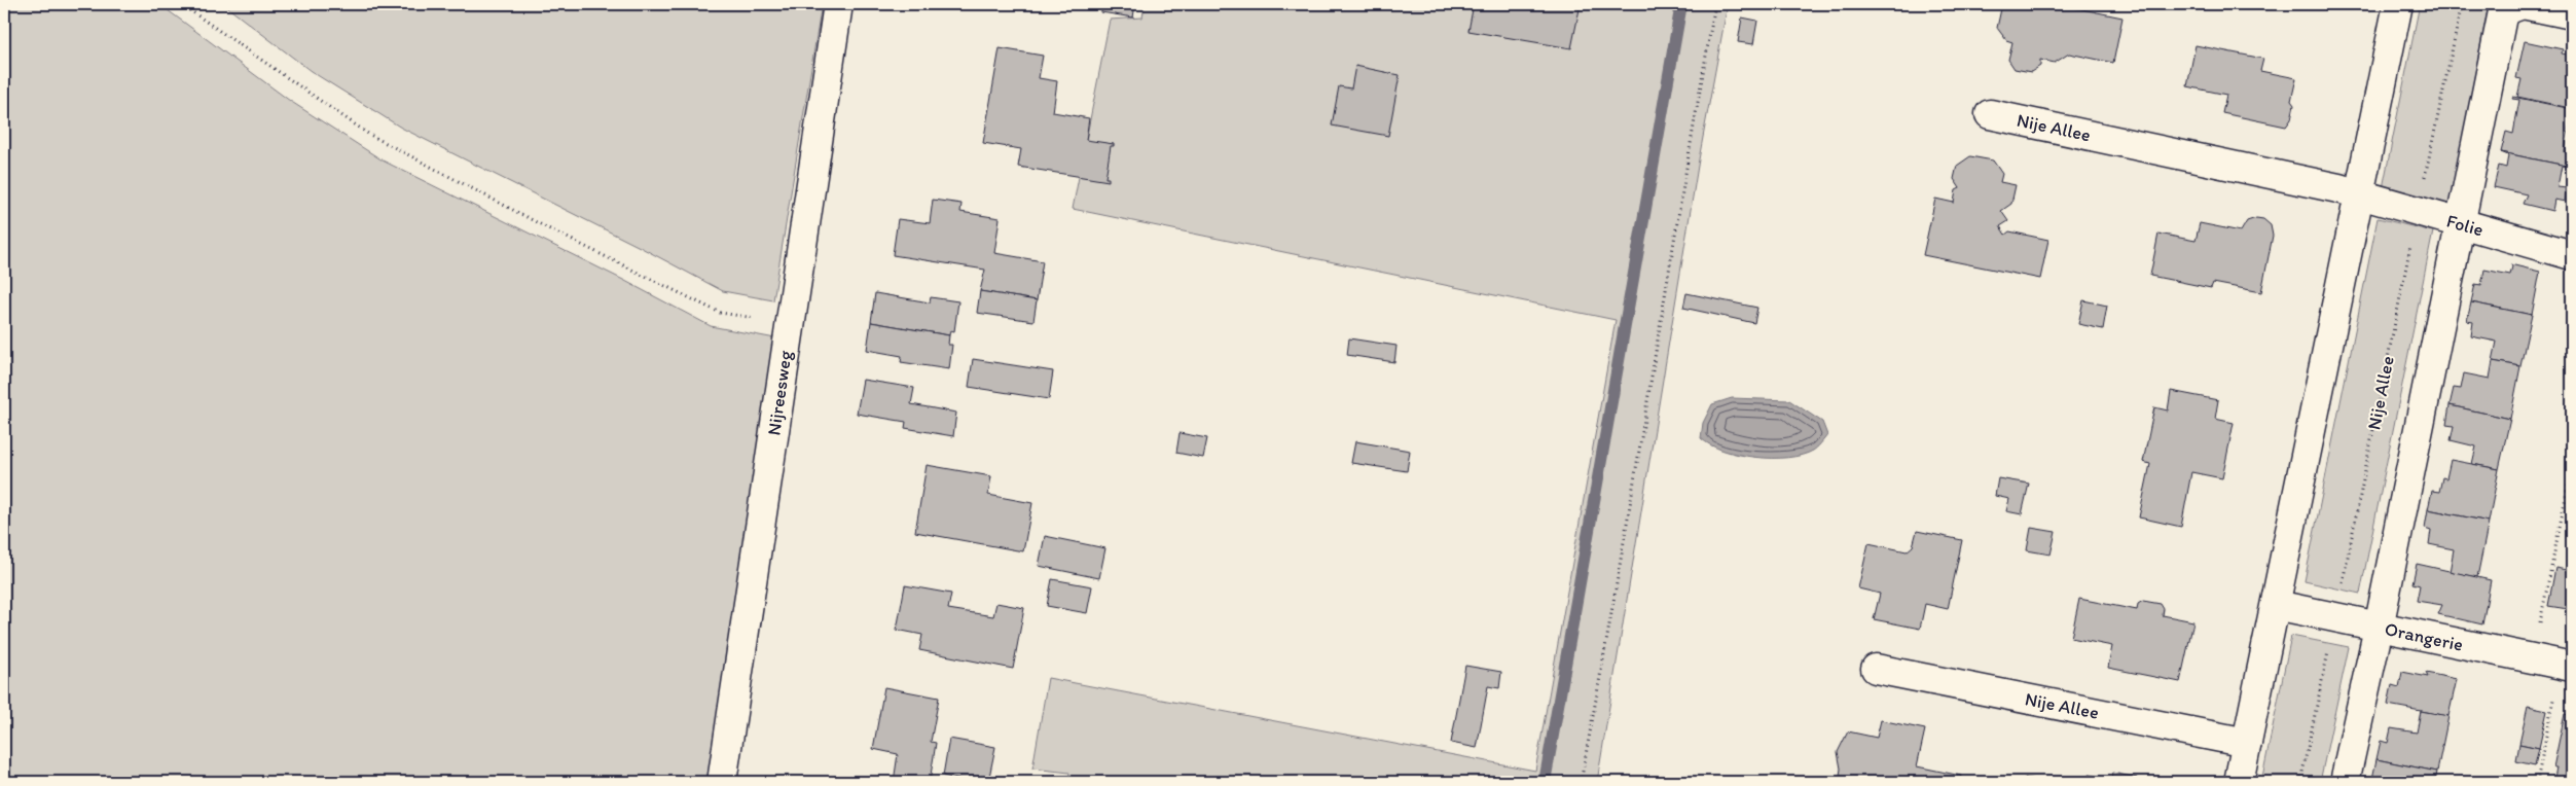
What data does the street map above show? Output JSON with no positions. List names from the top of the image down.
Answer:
{
  "streets": {
    "street": [
      "Nije Allee",
      "Folie",
      "Nijreesweg",
      "Orangerie"
    ]
  },
  "crossings": [
    ["Nije Allee", "Folie"],
    ["Nije Allee", "Orangerie"]
  ]
}
